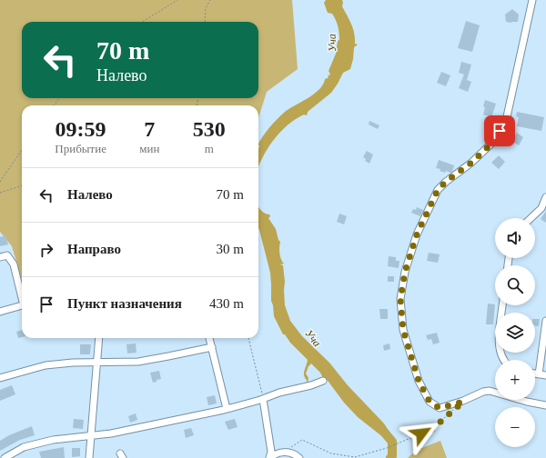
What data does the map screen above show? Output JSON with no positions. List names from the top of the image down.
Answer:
{
  "water": ["Уча"],
  "page": {
    "turn": ["70 m", "Налево"],
    "eta": [
      "09:59",
      "Прибытие",
      "7",
      "мин",
      "530",
      "m"
    ],
    "list": [
      {
        "name": "Налево",
        "value": "70 m"
      },
      {
        "name": "Направо",
        "value": "30 m"
      },
      {
        "name": "Пункт назначения",
        "value": "430 m"
      }
    ],
    "map_buttons": ["+", "−"]
  }
}
